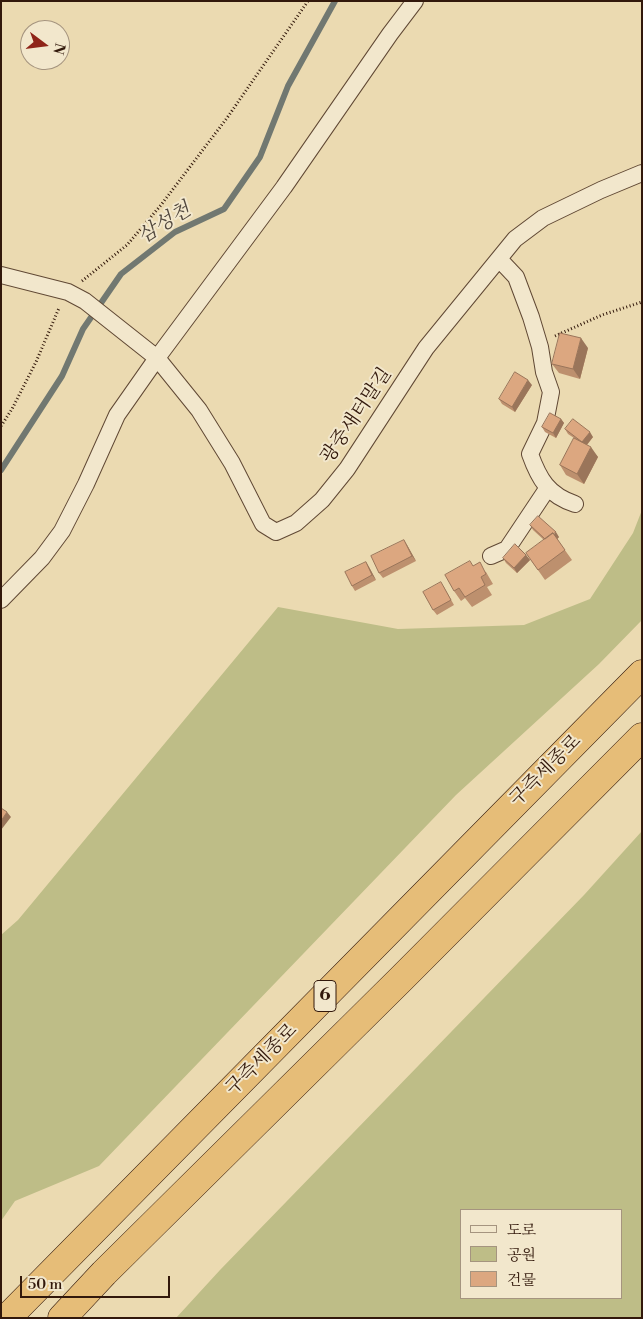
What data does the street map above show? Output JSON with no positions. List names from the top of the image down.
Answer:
{
  "streets": {
    "highway": ["구즉세종로", "6"],
    "street": ["광중새터말길"]
  },
  "water": ["삼성천"],
  "legend": ["도로", "공원", "건물"],
  "scale_bar": "50 m",
  "north": "right"
}
